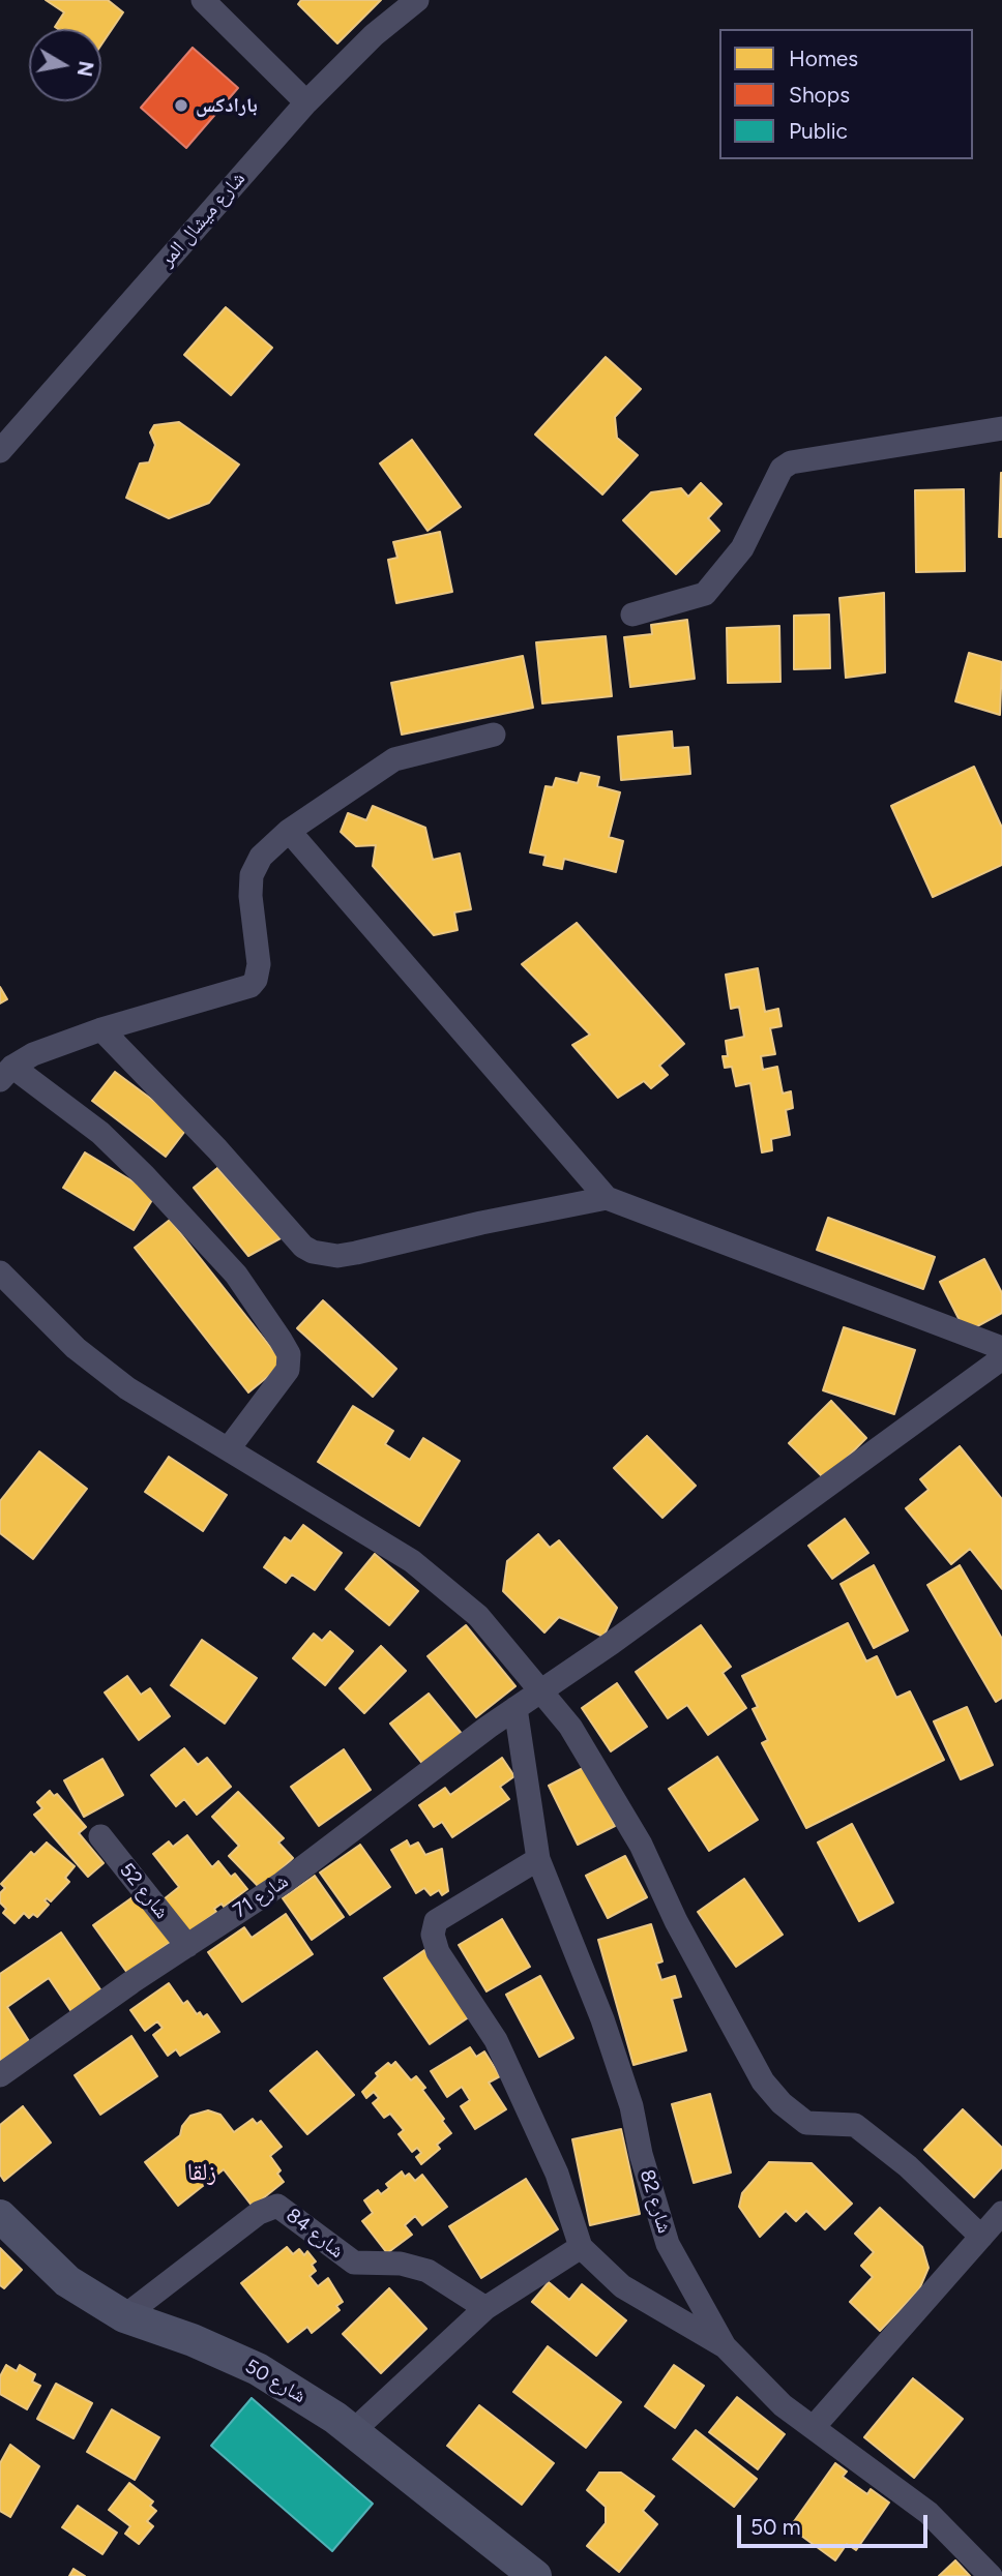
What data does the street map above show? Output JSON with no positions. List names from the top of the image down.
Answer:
{
  "streets": {
    "street": [
      "شارع ميشال المر",
      "شارع 52",
      "شارع 71",
      "شارع 82",
      "شارع 84",
      "شارع 50"
    ]
  },
  "crossings": [
    ["شارع 52", "شارع 71"],
    ["شارع 71", "شارع 82"],
    ["شارع 84", "شارع 50"]
  ],
  "districts": ["زلقا"],
  "places": ["بارادكس"],
  "legend": ["Homes", "Shops", "Public"],
  "scale_bar": "50 m",
  "north": "right"
}
